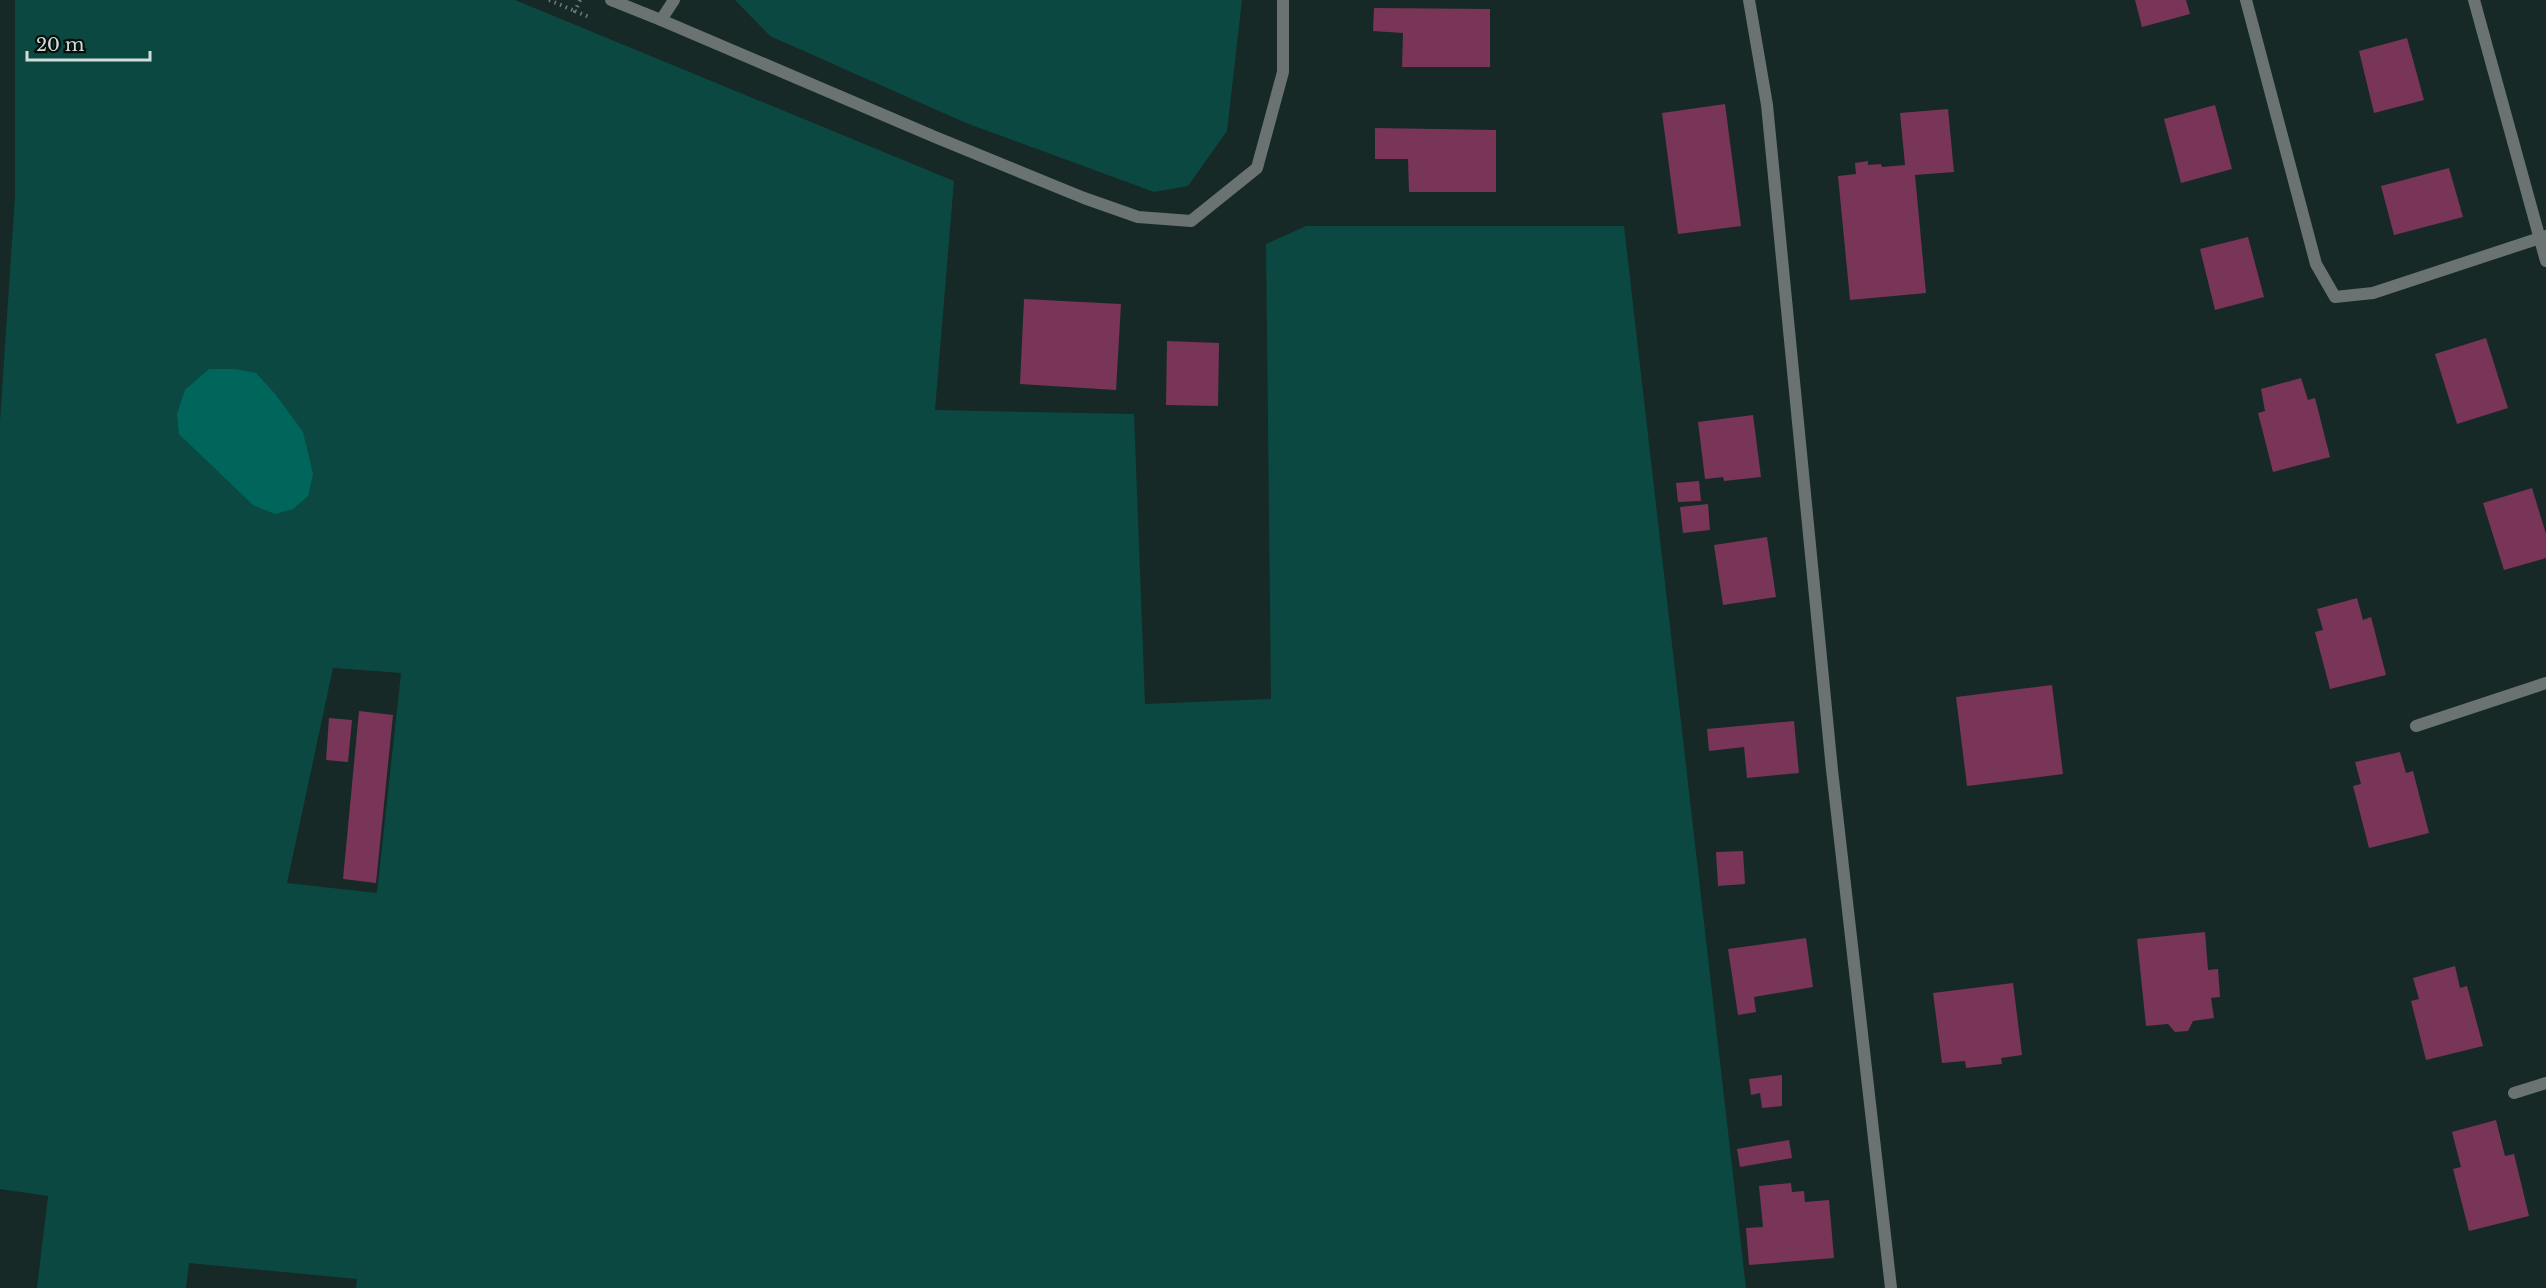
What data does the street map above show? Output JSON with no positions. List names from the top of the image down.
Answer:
{
  "scale_bar": "20 m"
}
